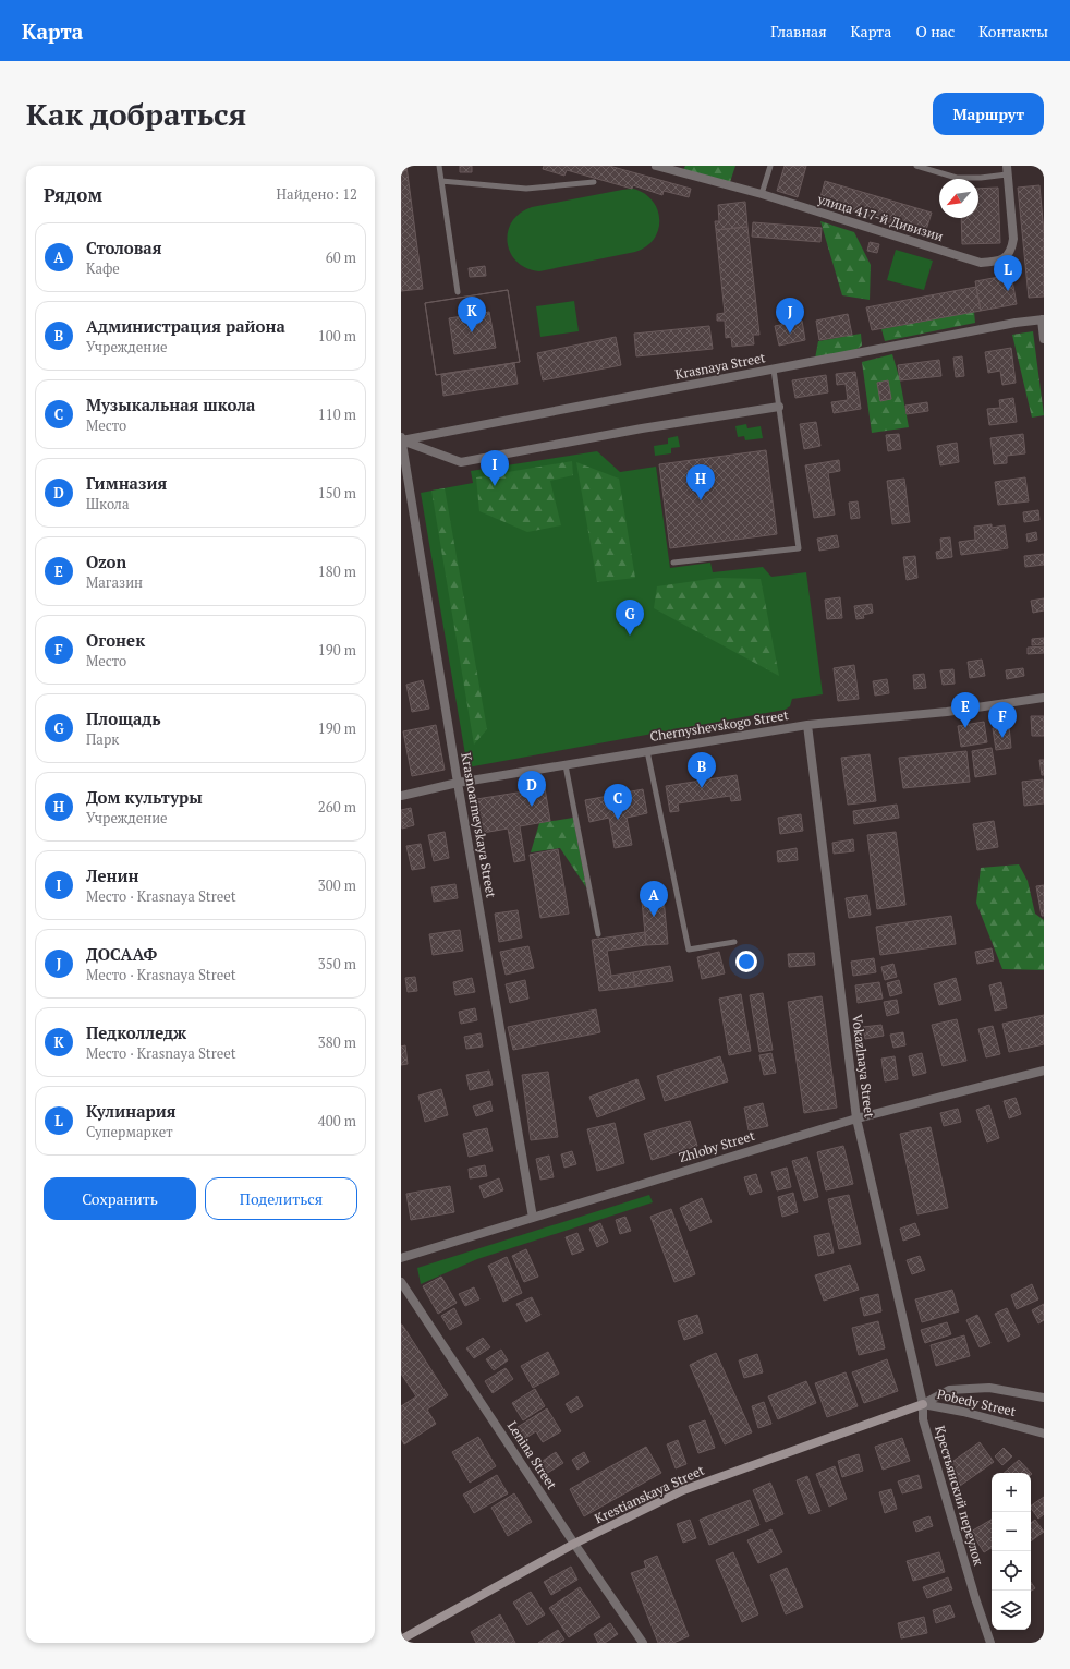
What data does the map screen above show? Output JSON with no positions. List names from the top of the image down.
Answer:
{
  "streets": {
    "street": [
      "улица 417-й Дивизии",
      "Krasnaya Street",
      "Chernyshevskogo Street",
      "Krasnoarmeyskaya Street",
      "Vokazlnaya Street",
      "Zhloby Street",
      "Pobedy Street",
      "Lenina Street",
      "Krestianskaya Street",
      "Крестьянский переулок"
    ]
  },
  "crossings": [
    ["Krasnaya Street", "Krasnoarmeyskaya Street"],
    ["Chernyshevskogo Street", "Krasnoarmeyskaya Street"],
    ["Chernyshevskogo Street", "Vokazlnaya Street"],
    ["Krasnoarmeyskaya Street", "Zhloby Street"],
    ["Vokazlnaya Street", "Zhloby Street"],
    ["Vokazlnaya Street", "Pobedy Street"],
    ["Vokazlnaya Street", "Krestianskaya Street"],
    ["Vokazlnaya Street", "Крестьянский переулок"],
    ["Pobedy Street", "Krestianskaya Street"],
    ["Pobedy Street", "Крестьянский переулок"],
    ["Lenina Street", "Krestianskaya Street"],
    ["Krestianskaya Street", "Крестьянский переулок"]
  ],
  "north": "bottom left",
  "page": {
    "header": "Карта",
    "nav": [
      "Главная",
      "Карта",
      "О нас",
      "Контакты"
    ],
    "buttons": [
      "Маршрут",
      ["Сохранить", "Поделиться"]
    ],
    "title": "Как добраться",
    "heading": ["Рядом", "Найдено: 12"],
    "list": [
      {
        "mark": "A",
        "name": "Столовая",
        "note": "Кафе",
        "value": "60 m"
      },
      {
        "mark": "B",
        "name": "Администрация района",
        "note": "Учреждение",
        "value": "100 m"
      },
      {
        "mark": "C",
        "name": "Музыкальная школа",
        "note": "Место",
        "value": "110 m"
      },
      {
        "mark": "D",
        "name": "Гимназия",
        "note": "Школа",
        "value": "150 m"
      },
      {
        "mark": "E",
        "name": "Ozon",
        "note": "Магазин",
        "value": "180 m"
      },
      {
        "mark": "F",
        "name": "Огонек",
        "note": "Место",
        "value": "190 m"
      },
      {
        "mark": "G",
        "name": "Площадь",
        "note": "Парк",
        "value": "190 m"
      },
      {
        "mark": "H",
        "name": "Дом культуры",
        "note": "Учреждение",
        "value": "260 m"
      },
      {
        "mark": "I",
        "name": "Ленин",
        "note": "Место · Krasnaya Street",
        "value": "300 m"
      },
      {
        "mark": "J",
        "name": "ДОСААФ",
        "note": "Место · Krasnaya Street",
        "value": "350 m"
      },
      {
        "mark": "K",
        "name": "Педколледж",
        "note": "Место · Krasnaya Street",
        "value": "380 m"
      },
      {
        "mark": "L",
        "name": "Кулинария",
        "note": "Супермаркет",
        "value": "400 m"
      }
    ],
    "pins": [
      "L",
      "K",
      "J",
      "I",
      "H",
      "G",
      "E",
      "F",
      "B",
      "D",
      "C",
      "A"
    ],
    "map_buttons": ["+", "−"]
  }
}
